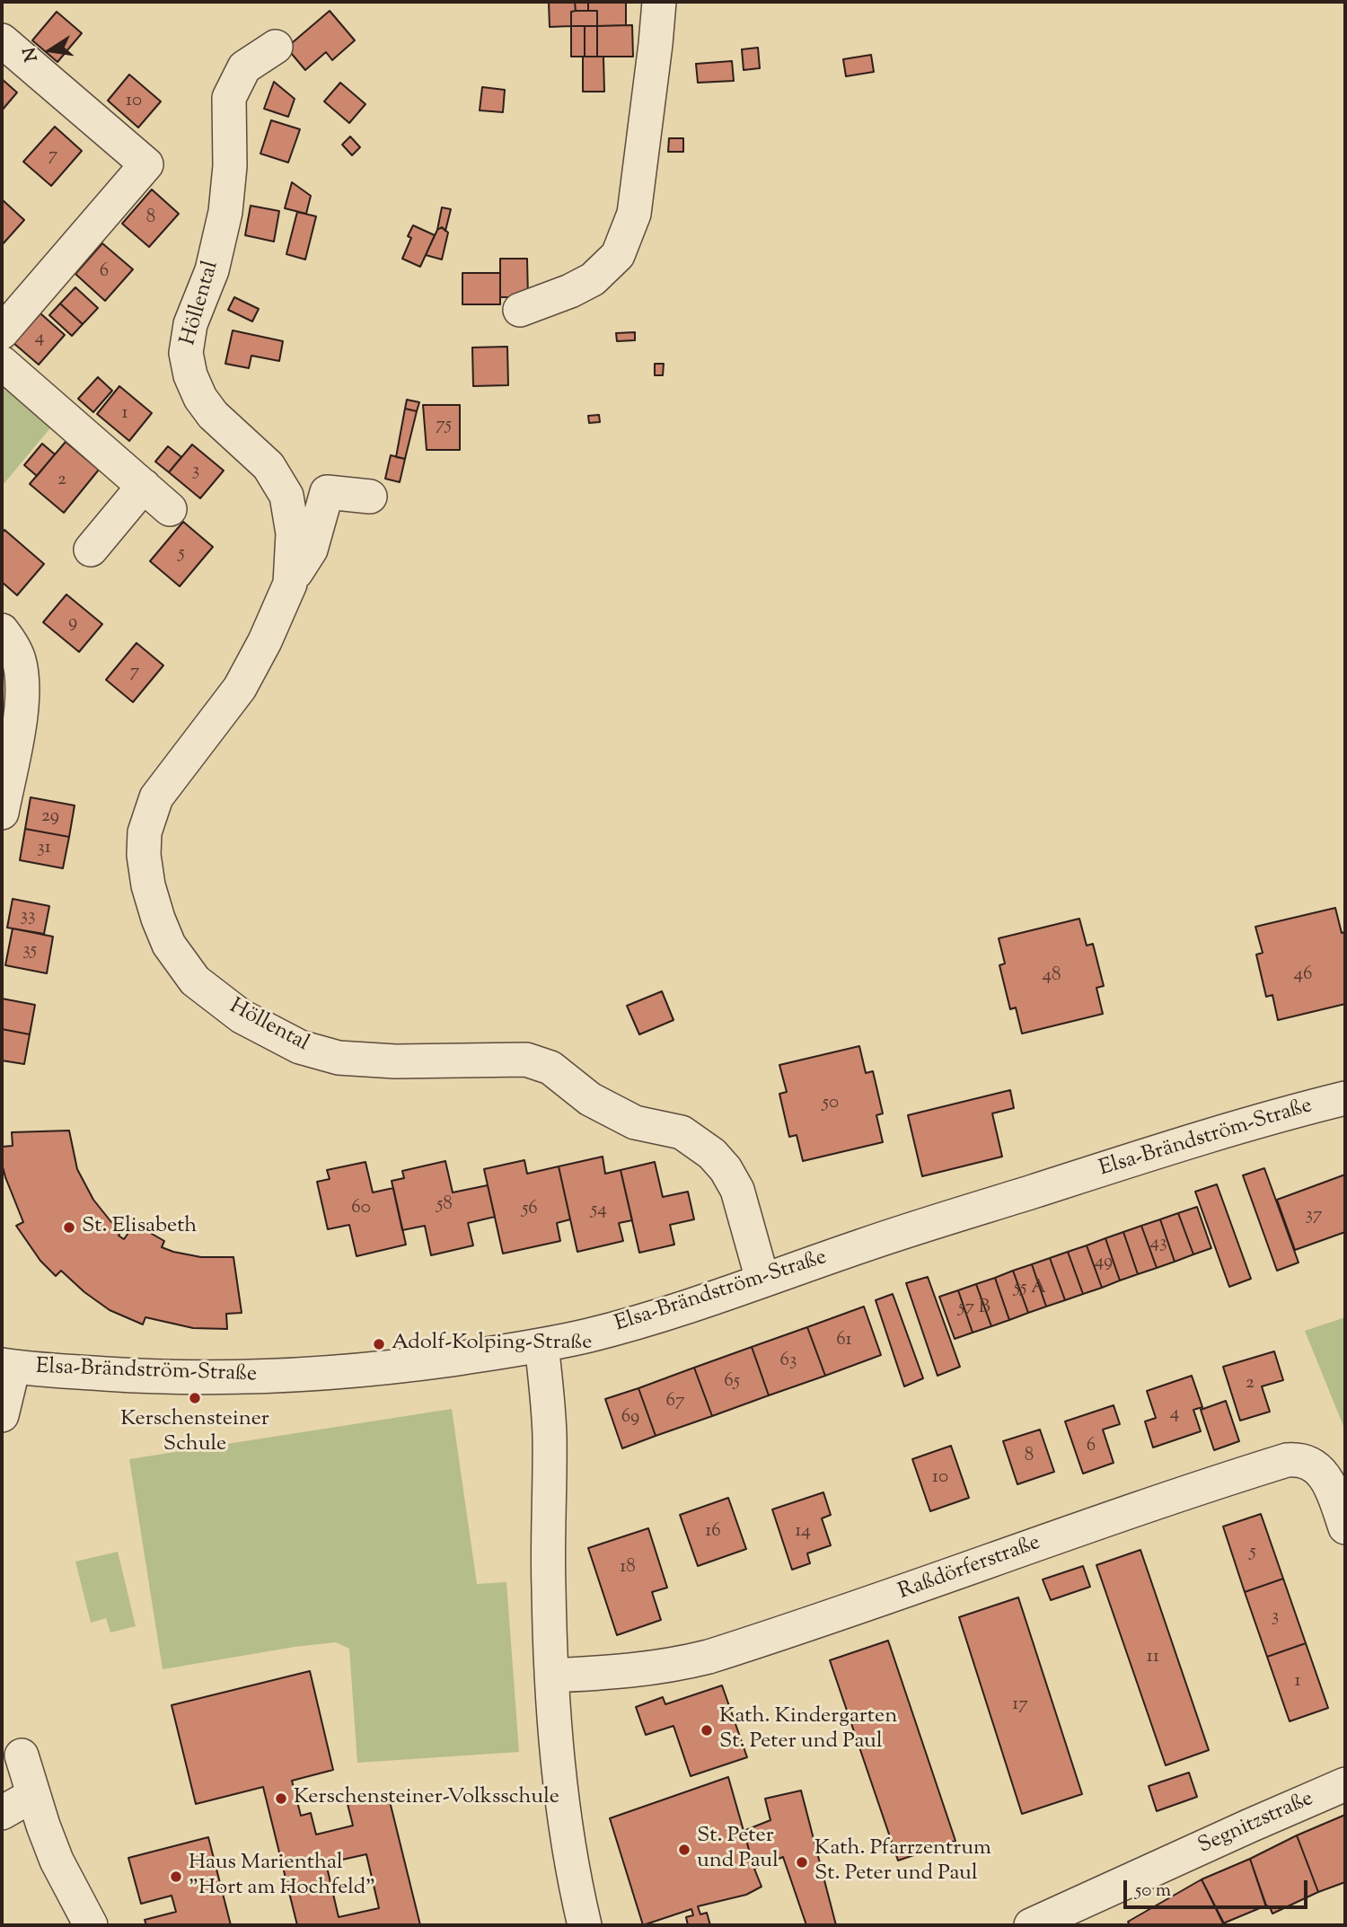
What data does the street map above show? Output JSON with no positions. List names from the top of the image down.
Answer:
{
  "streets": {
    "street": [
      "Höllental",
      "Elsa-Brändström-Straße",
      "Raßdörferstraße",
      "Segnitzstraße"
    ]
  },
  "crossings": [
    ["Höllental", "Elsa-Brändström-Straße"]
  ],
  "places": [
    "St. Elisabeth",
    "Adolf-Kolping-Straße",
    "Kerschensteiner Schule",
    "Kath. Kindergarten St. Peter und Paul",
    "Kerschensteiner-Volksschule",
    "St. Peter und Paul",
    "Kath. Pfarrzentrum St. Peter und Paul",
    "Haus Marienthal \"Hort am Hochfeld\""
  ],
  "house_numbers": [
    "10",
    "7",
    "8",
    "6",
    "4",
    "1",
    "75",
    "3",
    "2",
    "5",
    "9",
    "7",
    "29",
    "31",
    "33",
    "35",
    "46",
    "48",
    "50",
    "58",
    "60",
    "56",
    "54",
    "37",
    "43",
    "49",
    "55 A",
    "57 B",
    "61",
    "63",
    "65",
    "2",
    "67",
    "4",
    "69",
    "6",
    "8",
    "10",
    "16",
    "14",
    "5",
    "18",
    "3",
    "11",
    "1",
    "17"
  ],
  "scale_bar": "50 m",
  "north": "left"
}
